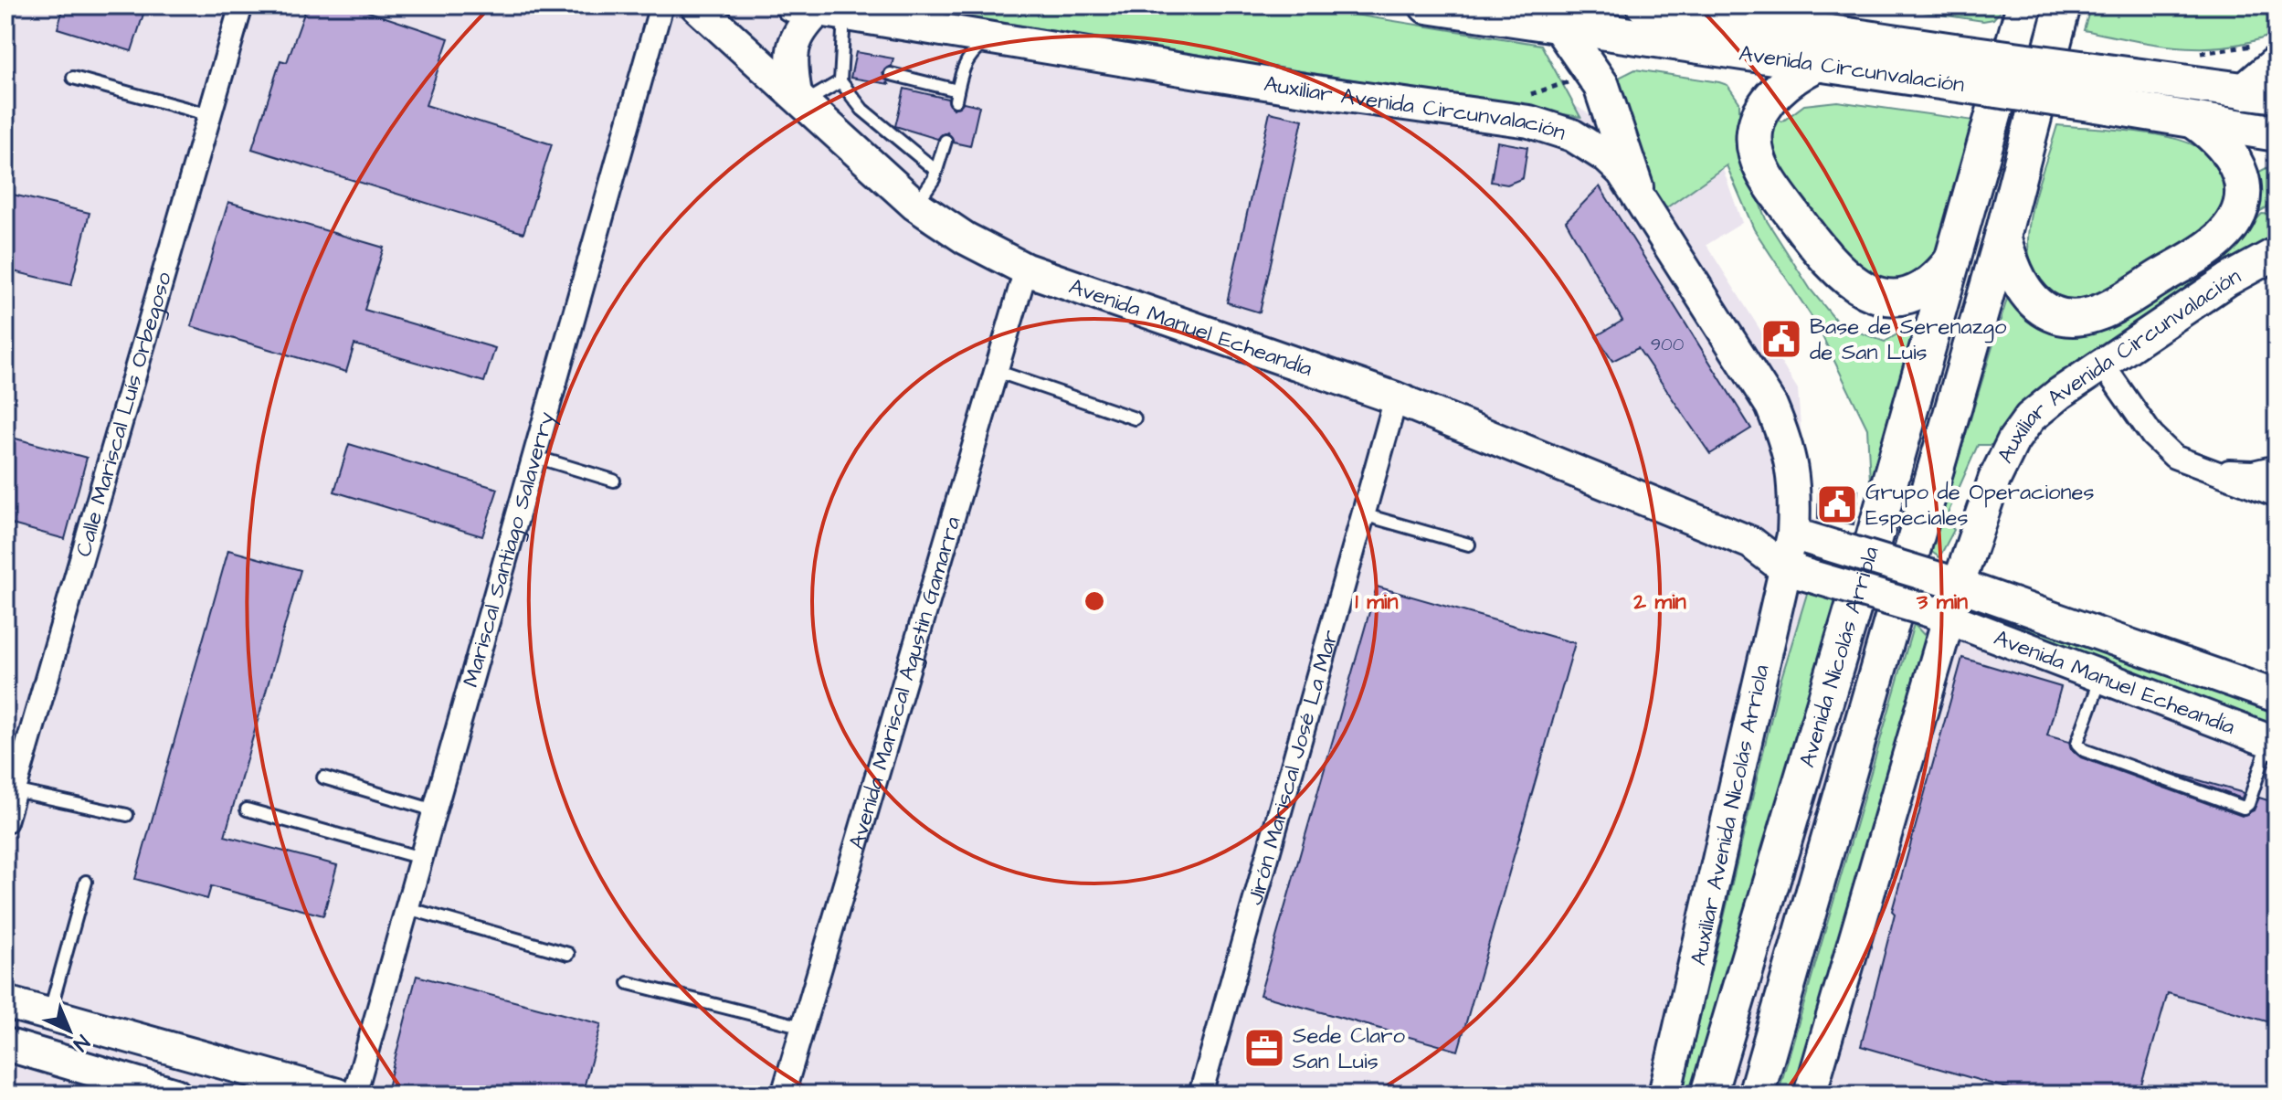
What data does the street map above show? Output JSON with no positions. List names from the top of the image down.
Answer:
{
  "streets": {
    "main road": ["Avenida Circunvalación", "Avenida Nicolás Arriola"],
    "street": [
      "Auxiliar Avenida Circunvalación",
      "Avenida Manuel Echeandía",
      "Calle Mariscal Luís Orbegoso",
      "Mariscal Santiago Salaverry",
      "Avenida Mariscal Agustin Gamarra",
      "Jirón Mariscal José La Mar",
      "Auxiliar Avenida Nicolás Arriola"
    ]
  },
  "crossings": [
    ["Auxiliar Avenida Circunvalación", "Avenida Manuel Echeandía"],
    ["Auxiliar Avenida Circunvalación", "Auxiliar Avenida Nicolás Arriola"],
    ["Avenida Manuel Echeandía", "Avenida Mariscal Agustin Gamarra"],
    ["Avenida Manuel Echeandía", "Jirón Mariscal José La Mar"],
    ["Avenida Manuel Echeandía", "Auxiliar Avenida Nicolás Arriola"]
  ],
  "places": {
    "public building": ["Base de Serenazgo de San Luis", "Grupo de Operaciones Especiales"],
    "office": ["Sede Claro San Luis"]
  },
  "house_numbers": ["900"],
  "north": "bottom right",
  "rings": ["1 min", "2 min", "3 min"]
}
